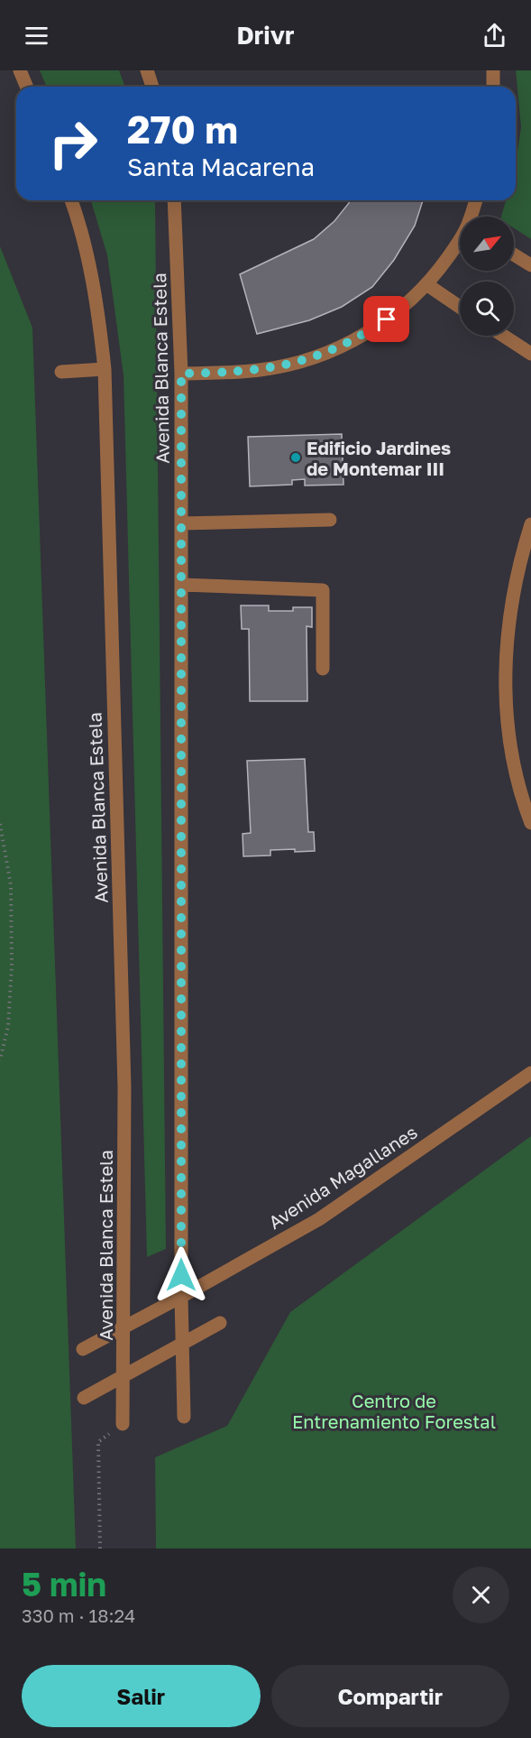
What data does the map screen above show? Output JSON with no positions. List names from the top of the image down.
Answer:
{
  "streets": {
    "street": ["Avenida Blanca Estela", "Avenida Magallanes"]
  },
  "crossings": [
    ["Avenida Blanca Estela", "Avenida Magallanes"]
  ],
  "parks": ["Centro de Entrenamiento Forestal"],
  "places": ["Edificio Jardines de Montemar III"],
  "north": "top right",
  "page": {
    "header": "Drivr",
    "turn": ["270 m", "Santa Macarena"],
    "heading": ["5 min", "330 m · 18:24"],
    "buttons": ["Salir", "Compartir"]
  }
}
